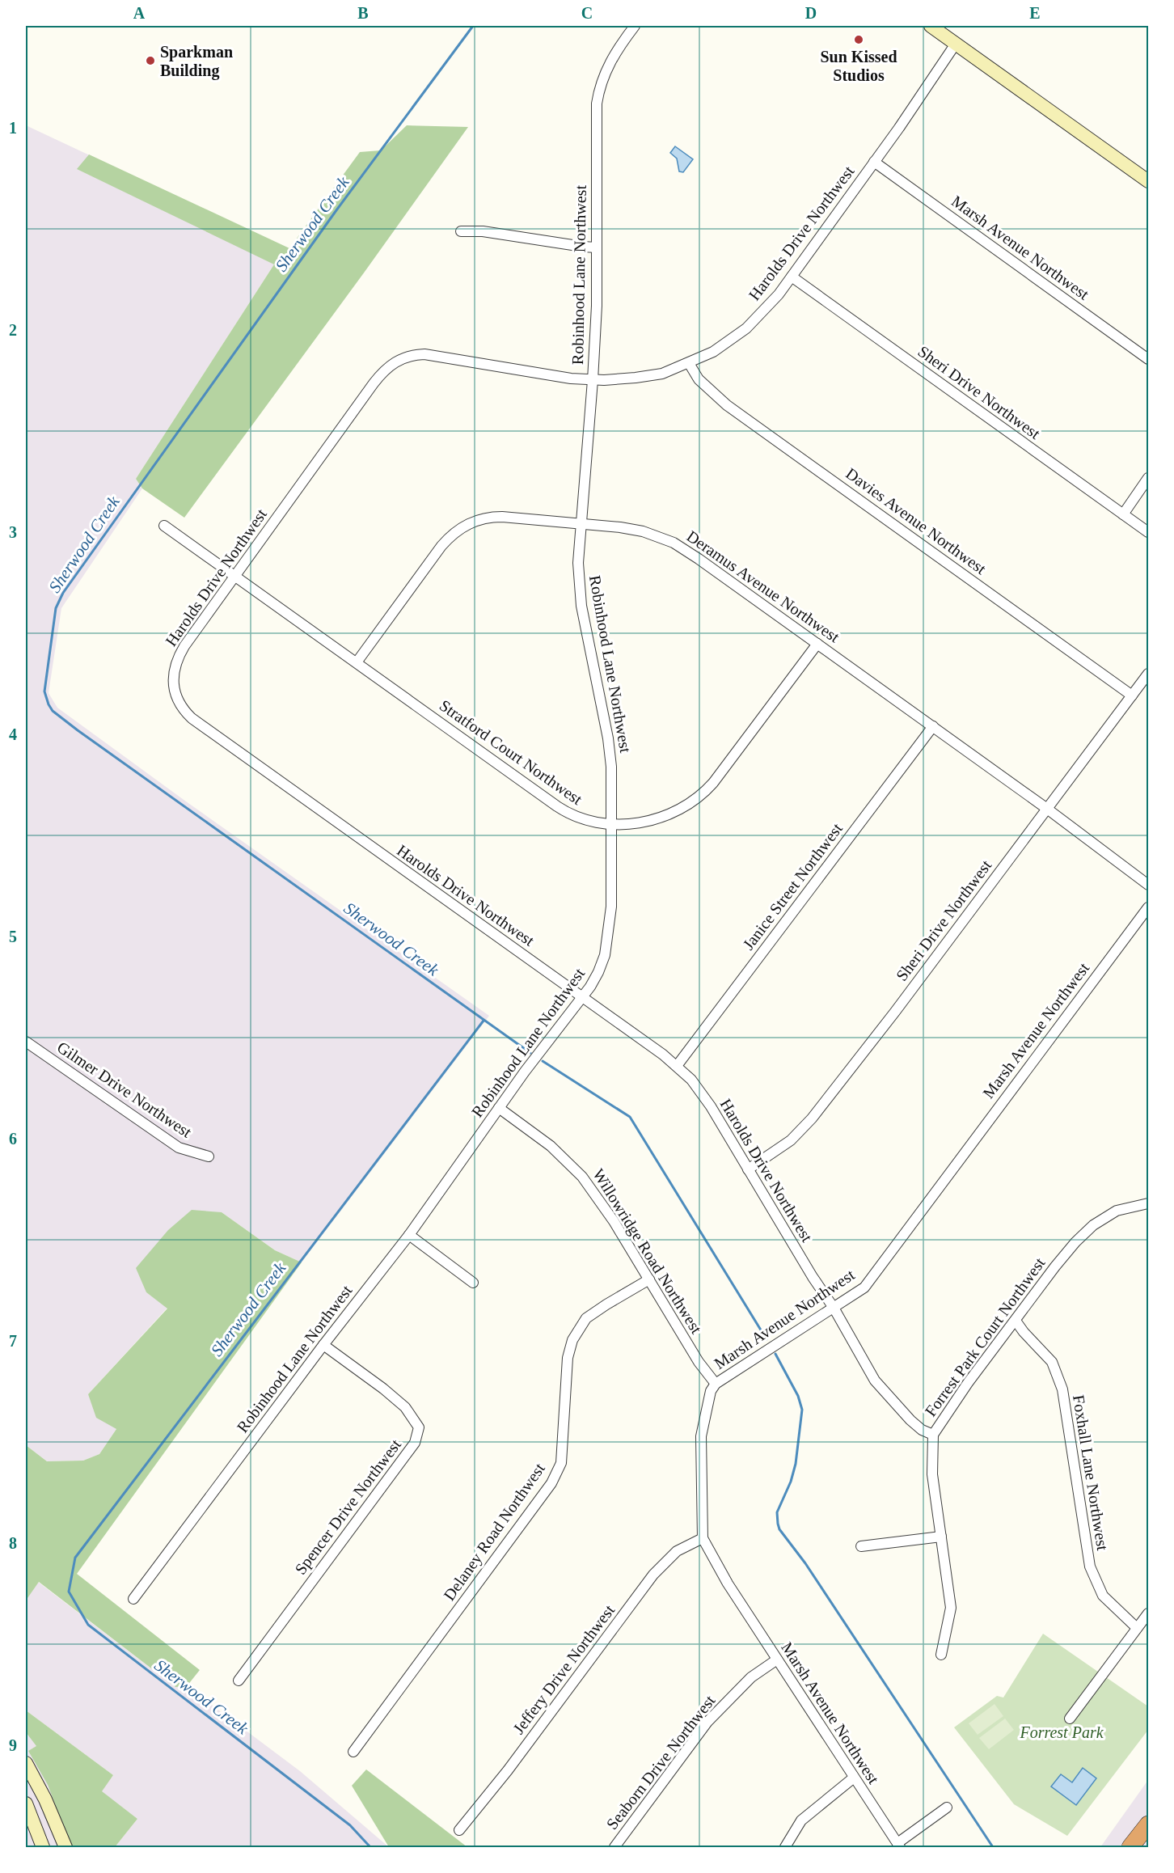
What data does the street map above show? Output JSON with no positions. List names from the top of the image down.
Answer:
{
  "streets": {
    "street": [
      "Harolds Drive Northwest",
      "Marsh Avenue Northwest",
      "Robinhood Lane Northwest",
      "Sheri Drive Northwest",
      "Davies Avenue Northwest",
      "Deramus Avenue Northwest",
      "Stratford Court Northwest",
      "Janice Street Northwest",
      "Gilmer Drive Northwest",
      "Willowridge Road Northwest",
      "Forrest Park Court Northwest",
      "Foxhall Lane Northwest",
      "Spencer Drive Northwest",
      "Delaney Road Northwest",
      "Jeffery Drive Northwest",
      "Seaborn Drive Northwest"
    ]
  },
  "crossings": [
    ["Harolds Drive Northwest", "Marsh Avenue Northwest"],
    ["Harolds Drive Northwest", "Robinhood Lane Northwest"],
    ["Harolds Drive Northwest", "Sheri Drive Northwest"],
    ["Harolds Drive Northwest", "Davies Avenue Northwest"],
    ["Harolds Drive Northwest", "Stratford Court Northwest"],
    ["Harolds Drive Northwest", "Janice Street Northwest"],
    ["Harolds Drive Northwest", "Forrest Park Court Northwest"],
    ["Marsh Avenue Northwest", "Willowridge Road Northwest"],
    ["Marsh Avenue Northwest", "Jeffery Drive Northwest"],
    ["Marsh Avenue Northwest", "Seaborn Drive Northwest"],
    ["Robinhood Lane Northwest", "Deramus Avenue Northwest"],
    ["Robinhood Lane Northwest", "Stratford Court Northwest"],
    ["Robinhood Lane Northwest", "Willowridge Road Northwest"],
    ["Robinhood Lane Northwest", "Spencer Drive Northwest"],
    ["Sheri Drive Northwest", "Davies Avenue Northwest"],
    ["Sheri Drive Northwest", "Deramus Avenue Northwest"],
    ["Deramus Avenue Northwest", "Stratford Court Northwest"],
    ["Deramus Avenue Northwest", "Janice Street Northwest"],
    ["Willowridge Road Northwest", "Delaney Road Northwest"],
    ["Forrest Park Court Northwest", "Foxhall Lane Northwest"]
  ],
  "water": ["Sherwood Creek"],
  "parks": ["Forrest Park"],
  "places": ["Sun Kissed Studios", "Sparkman Building"],
  "grid": {
    "columns": [
      "A",
      "B",
      "C",
      "D",
      "E"
    ],
    "rows": [
      "1",
      "2",
      "3",
      "4",
      "5",
      "6",
      "7",
      "8",
      "9"
    ]
  }
}
